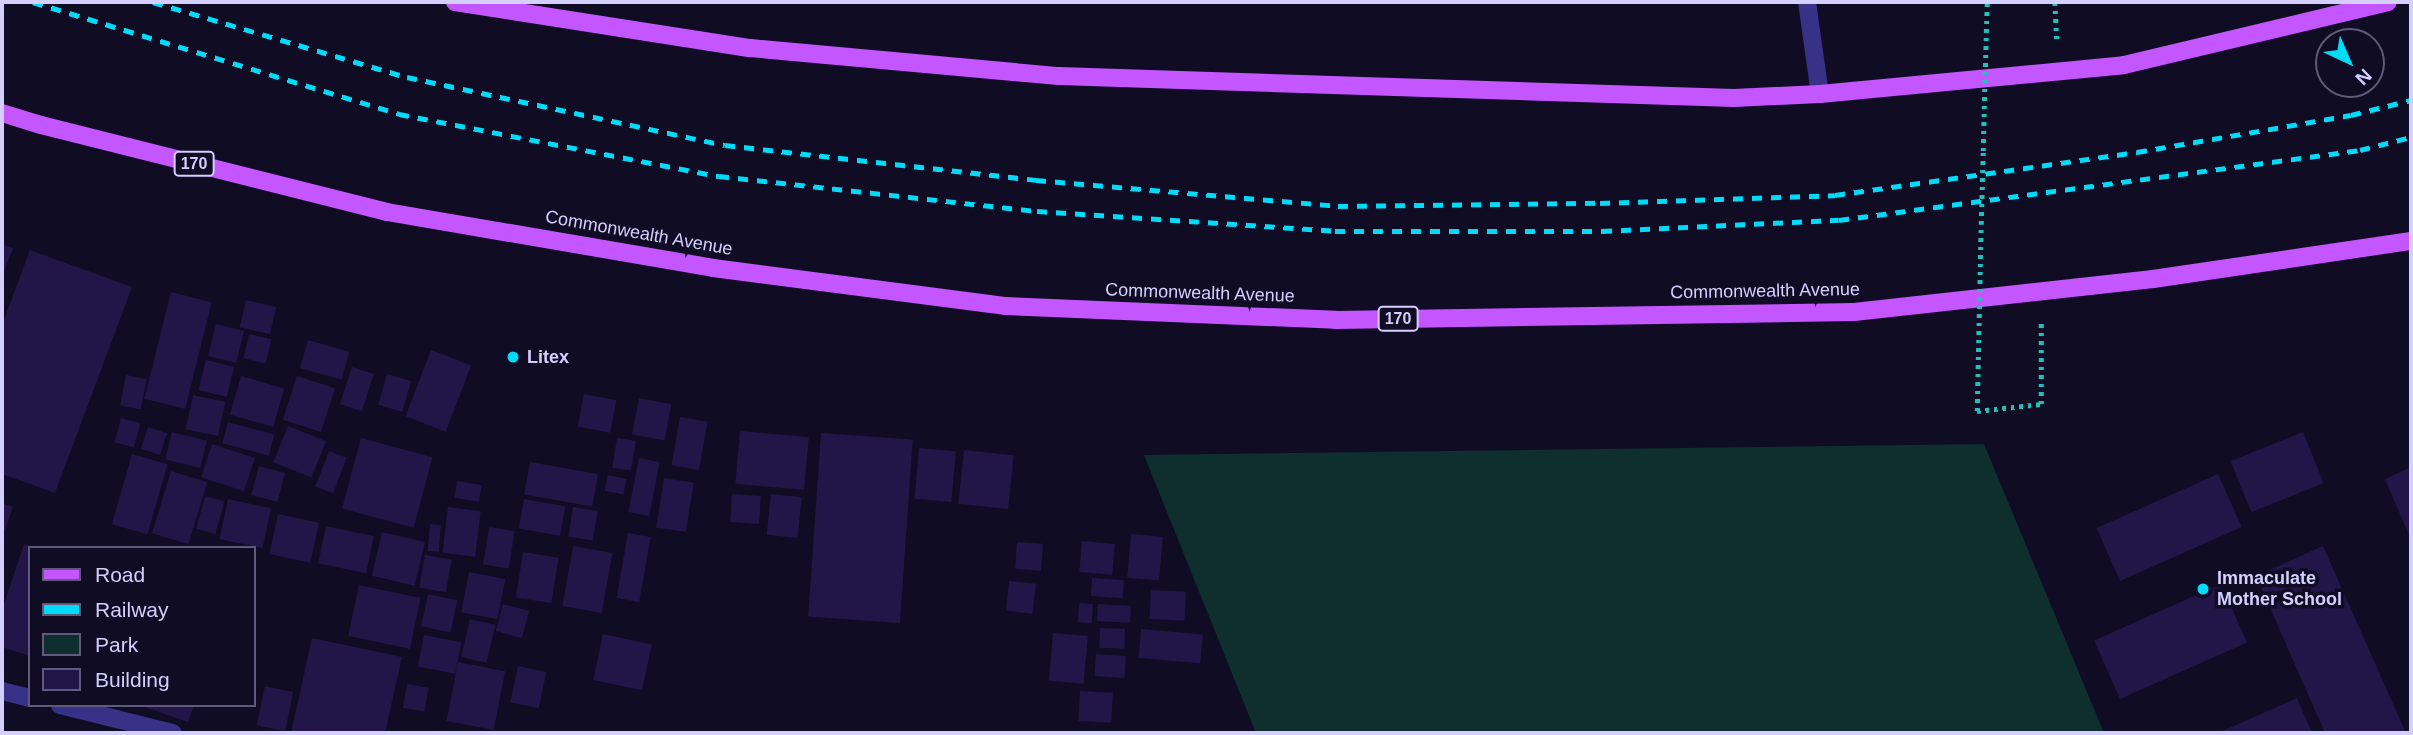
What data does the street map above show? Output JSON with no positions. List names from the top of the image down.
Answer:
{
  "streets": {
    "main road": ["170", "Commonwealth Avenue"]
  },
  "places": ["Litex", "Immaculate Mother School"],
  "legend": [
    "Road",
    "Railway",
    "Park",
    "Building"
  ],
  "north": "bottom right"
}
